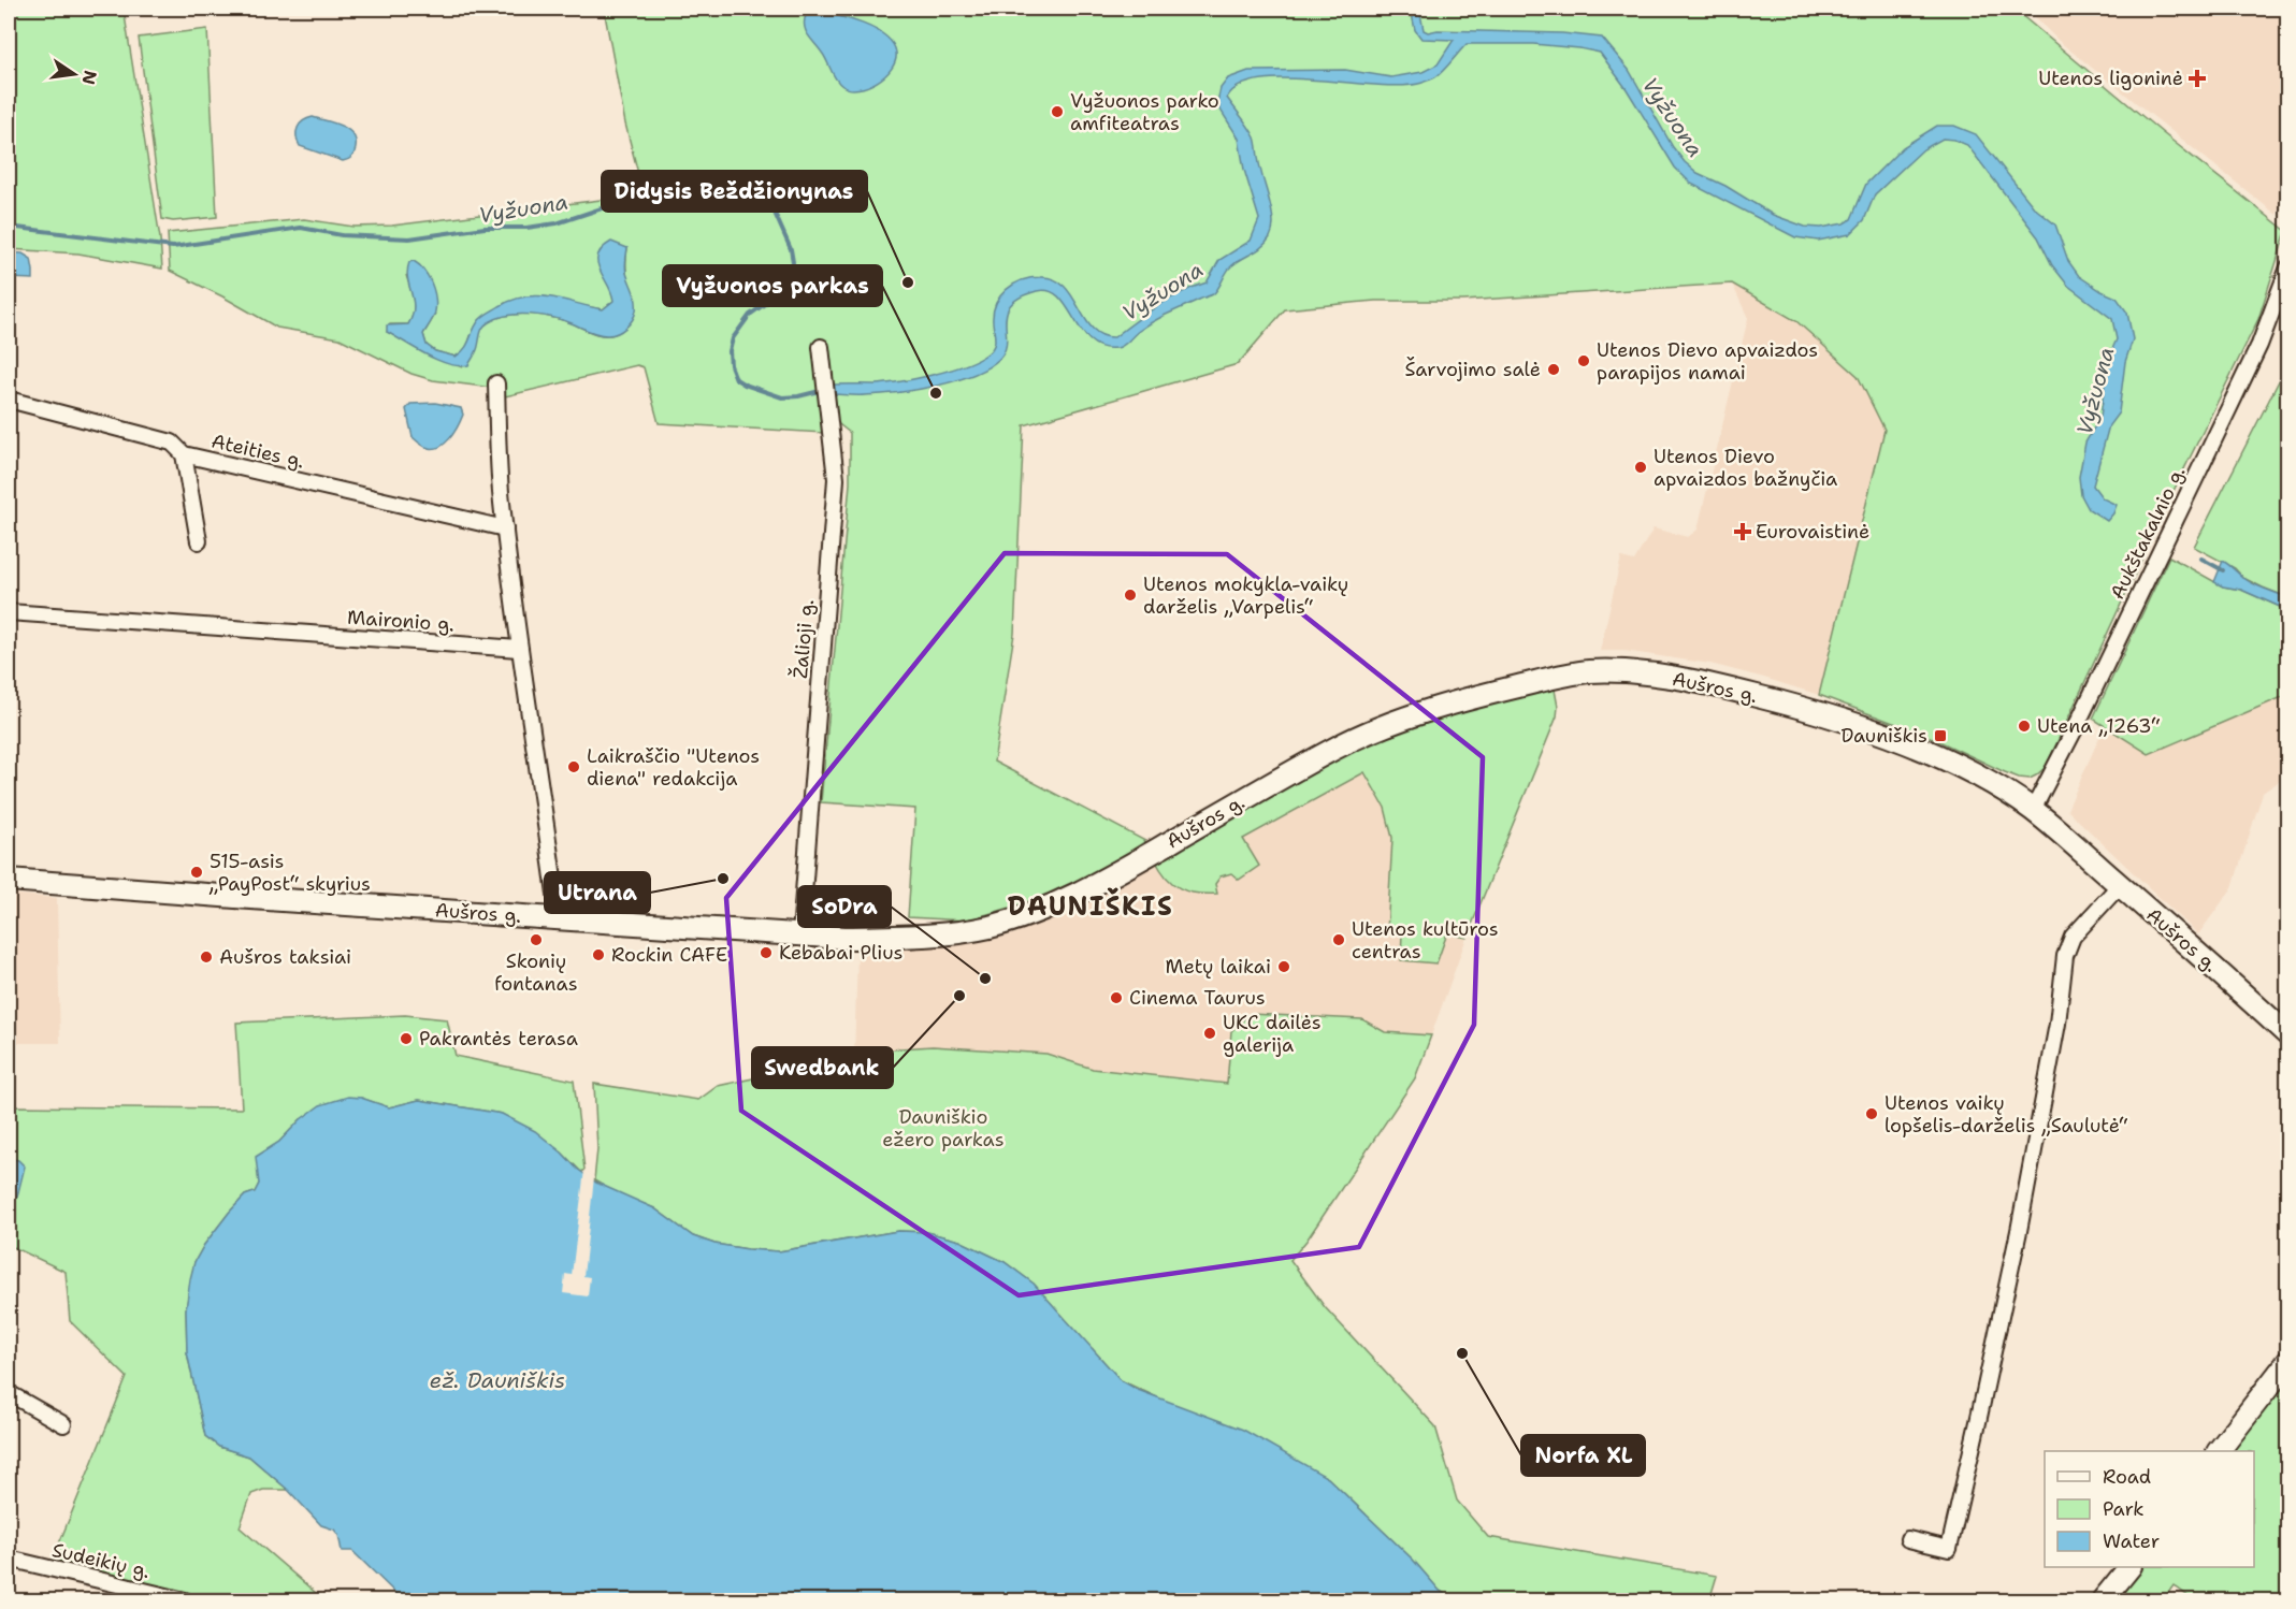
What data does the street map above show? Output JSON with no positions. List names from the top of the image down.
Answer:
{
  "streets": {
    "street": [
      "Ateities g.",
      "Aukštakalnio g.",
      "Maironio g.",
      "Žalioji g.",
      "Aušros g.",
      "Sudeikių g."
    ]
  },
  "crossings": [
    ["Aukštakalnio g.", "Aušros g."],
    ["Žalioji g.", "Aušros g."]
  ],
  "districts": ["DAUNIŠKIS"],
  "water": ["Vyžuona", "ež. Dauniškis"],
  "parks": ["Dauniškio ežero parkas"],
  "places": {
    "health": ["Utenos ligoninė", "Eurovaistinė"],
    "other": [
      "Vyžuonos parko amfiteatras",
      "Didysis Beždžionynas",
      "Utenos Dievo apvaizdos parapijos namai",
      "Šarvojimo salė",
      "Vyžuonos parkas",
      "Utenos Dievo apvaizdos bažnyčia",
      "Utenos mokykla-vaikų darželis „Varpelis“",
      "Utena „1263“",
      "Laikraščio \"Utenos diena\" redakcija",
      "515-asis „PayPost“ skyrius",
      "Utrana",
      "Skonių fontanas",
      "Utenos kultūros centras",
      "Kebabai Plius",
      "Rockin CAFE",
      "Aušros taksiai",
      "Metų laikai",
      "SoDra",
      "Swedbank",
      "Cinema Taurus",
      "UKC dailės galerija",
      "Pakrantės terasa",
      "Utenos vaikų lopšelis-darželis „Saulutė“",
      "Norfa XL"
    ],
    "transit": ["Dauniškis"]
  },
  "legend": ["Road", "Park", "Water"],
  "north": "right"
}
